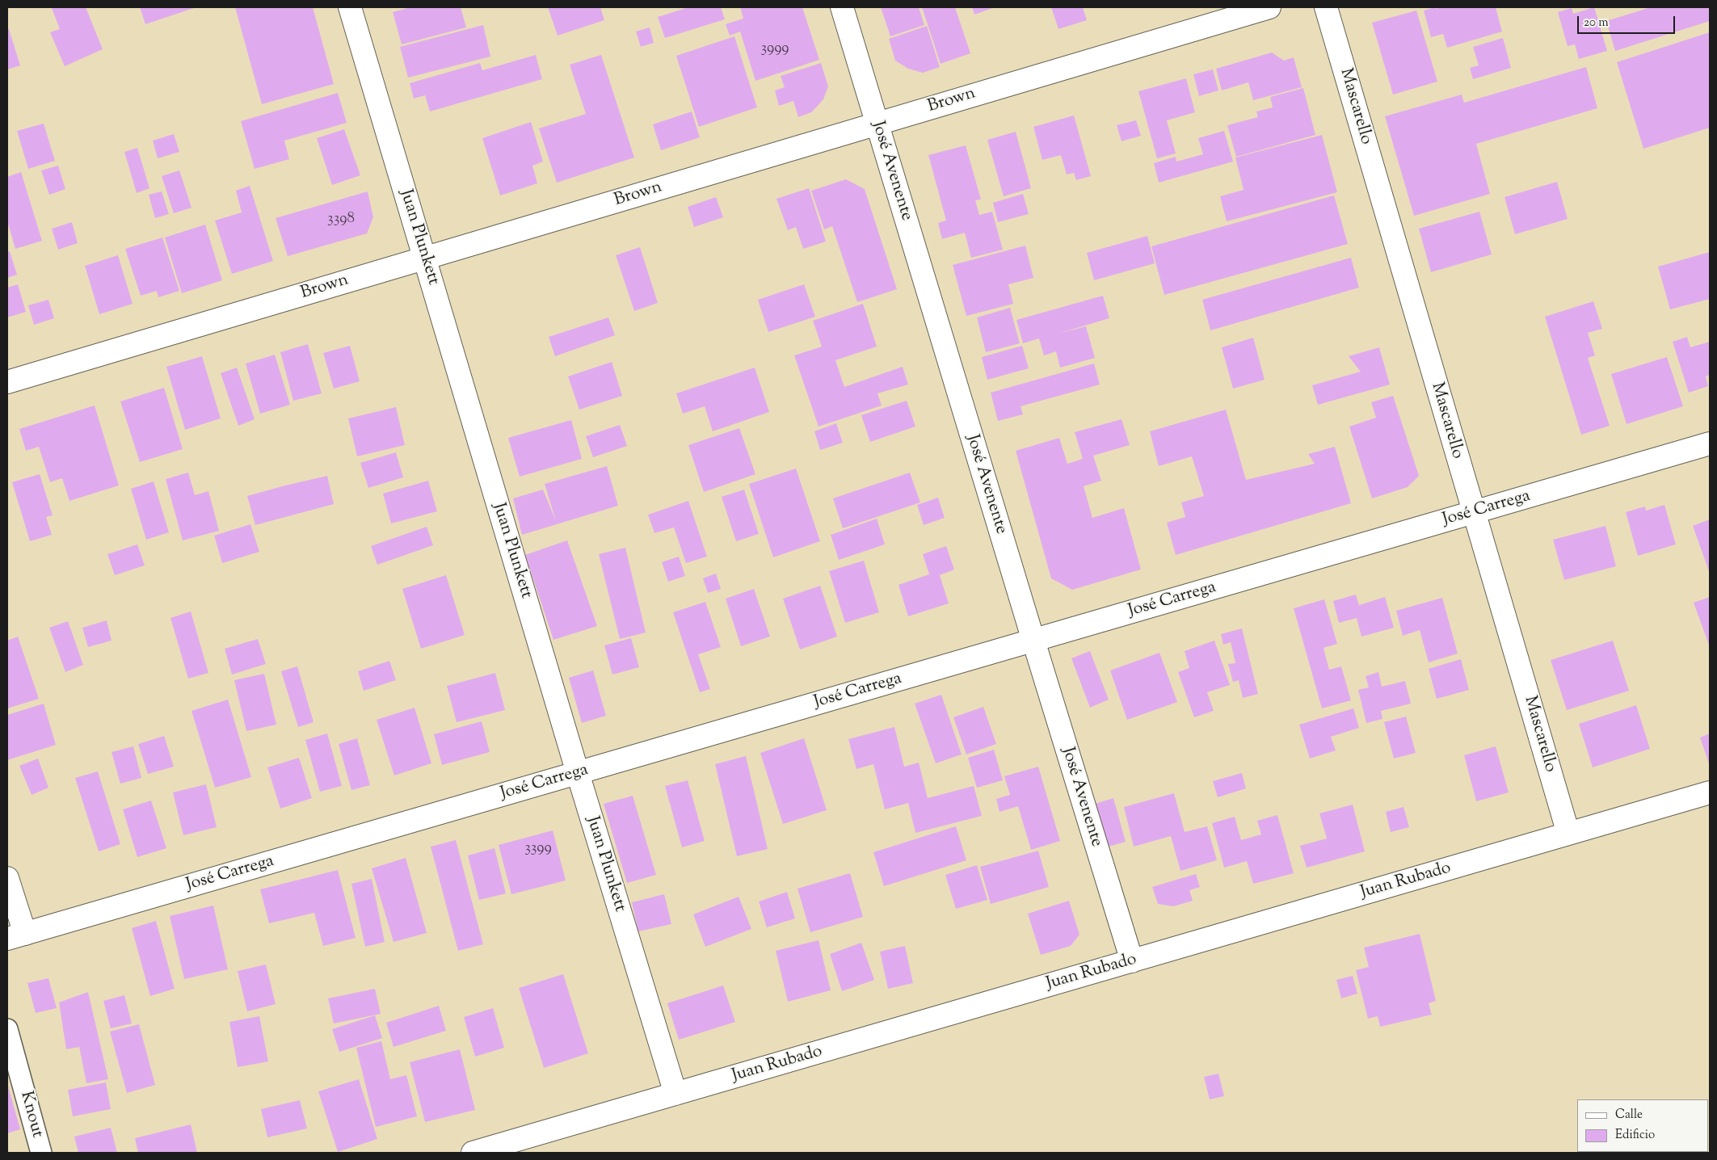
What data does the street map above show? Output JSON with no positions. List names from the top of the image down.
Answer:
{
  "streets": {
    "street": [
      "Brown",
      "Mascarello",
      "José Avenente",
      "Juan Plunkett",
      "José Carrega",
      "Juan Rubado"
    ],
    "lane": ["Knout"]
  },
  "crossings": [
    ["Brown", "José Avenente"],
    ["Brown", "Juan Plunkett"],
    ["Mascarello", "José Carrega"],
    ["Mascarello", "Juan Rubado"],
    ["José Avenente", "José Carrega"],
    ["José Avenente", "Juan Rubado"],
    ["Juan Plunkett", "José Carrega"],
    ["Juan Plunkett", "Juan Rubado"]
  ],
  "house_numbers": ["3999", "3398", "3399"],
  "legend": ["Calle", "Edificio"],
  "scale_bar": "20 m"
}
